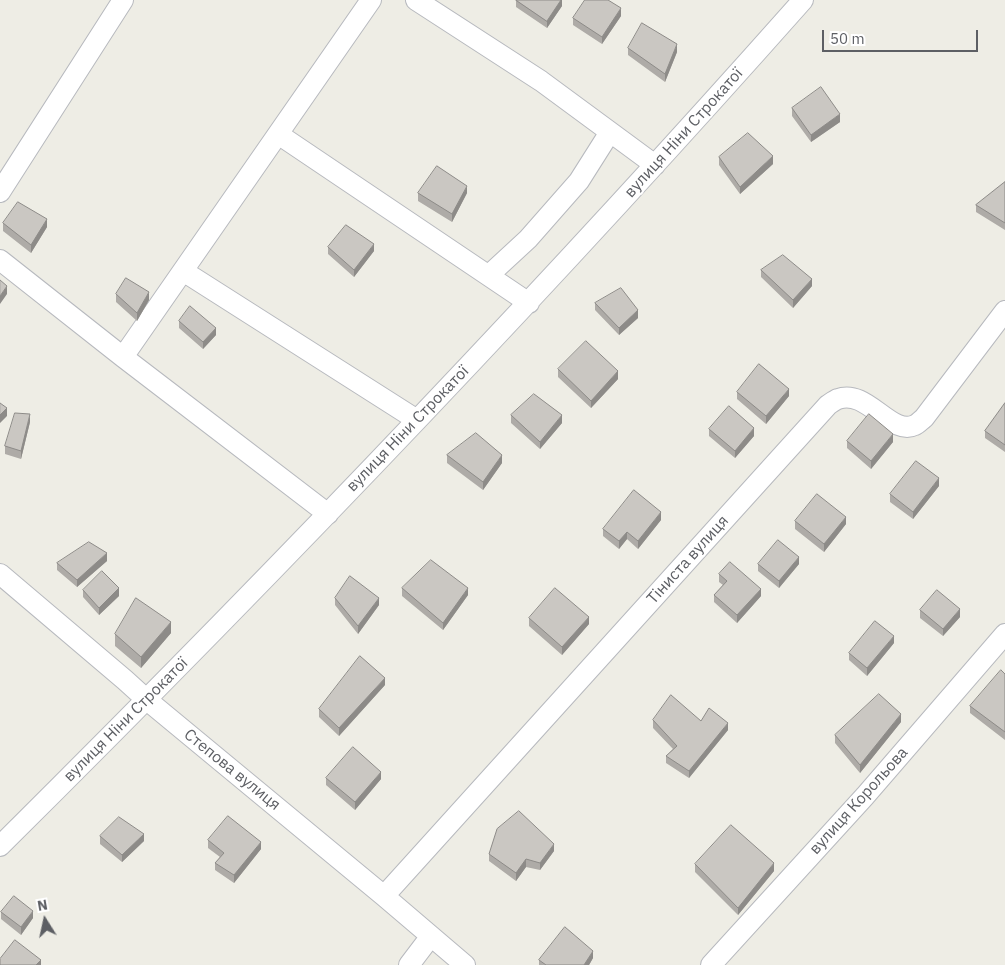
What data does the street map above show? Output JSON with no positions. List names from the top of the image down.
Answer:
{
  "streets": {
    "street": [
      "вулиця Ніни Строкатої",
      "Тіниста вулиця",
      "Степова вулиця",
      "вулиця Корольова"
    ]
  },
  "crossings": [
    ["вулиця Ніни Строкатої", "Степова вулиця"],
    ["Тіниста вулиця", "Степова вулиця"]
  ],
  "scale_bar": "50 m",
  "north": "top"
}
